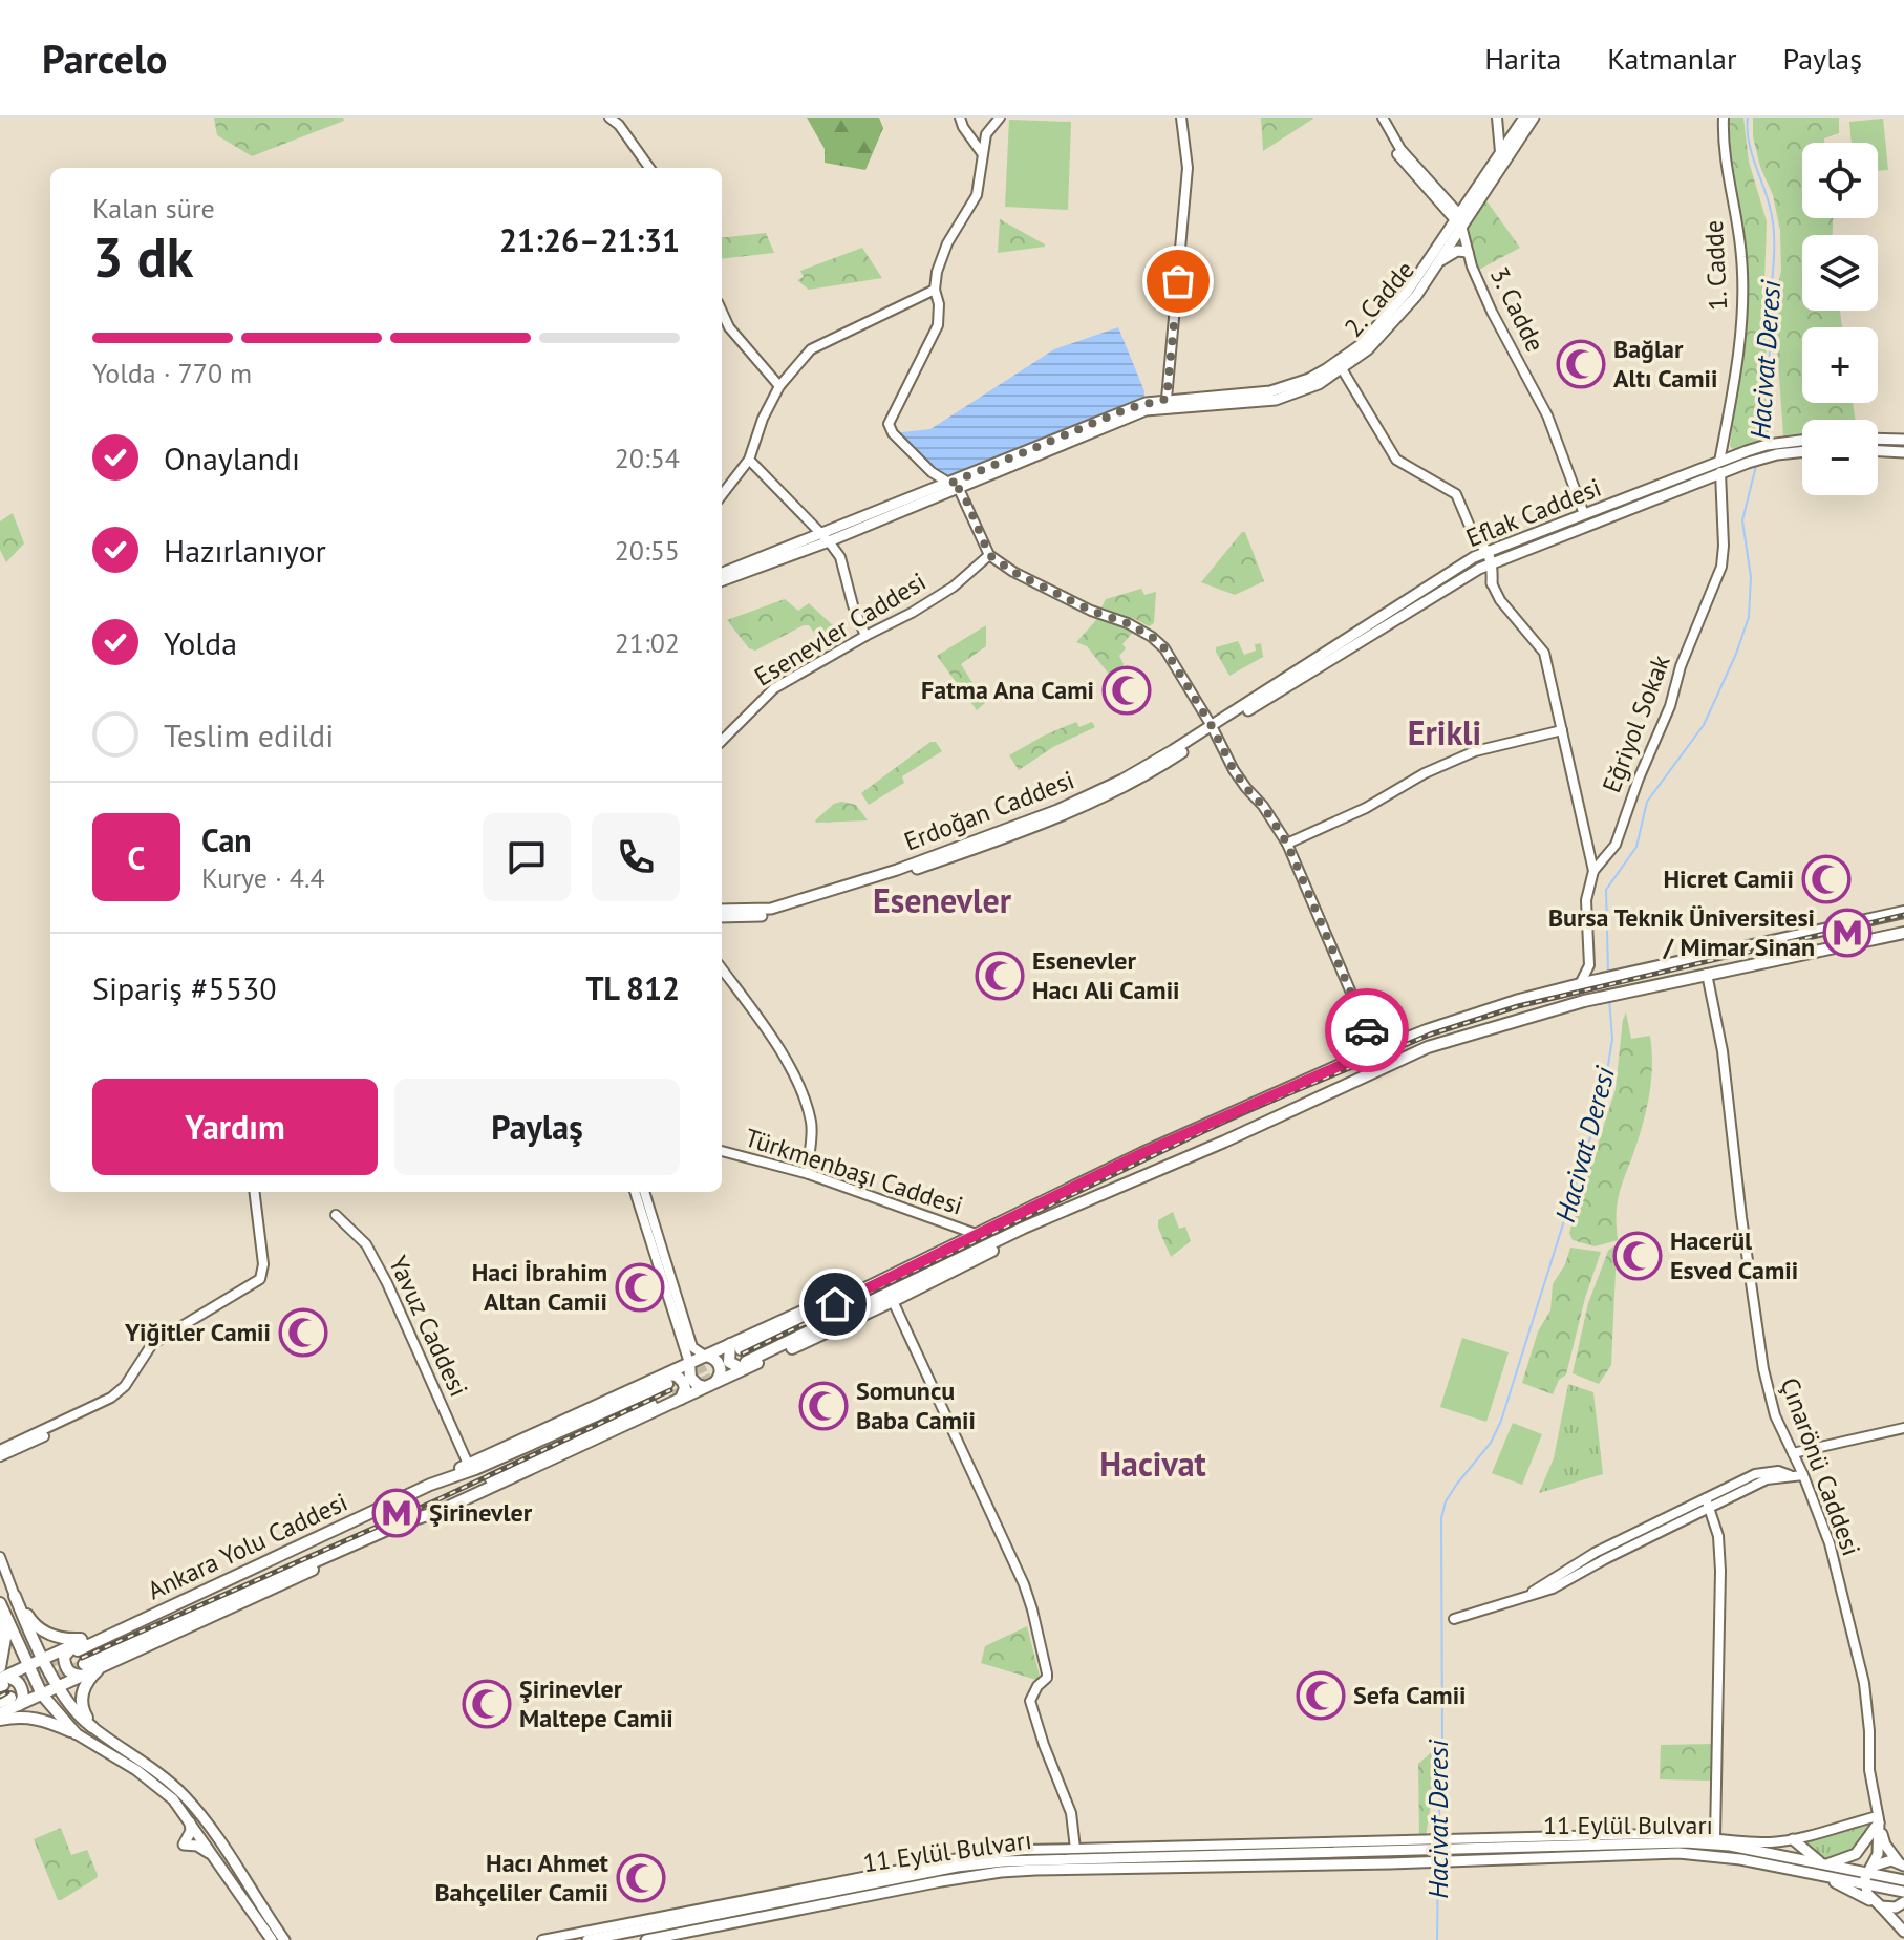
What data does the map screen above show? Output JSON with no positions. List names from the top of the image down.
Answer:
{
  "streets": {
    "highway": ["Ankara Yolu Caddesi"],
    "main road": [
      "1. Cadde",
      "2. Cadde",
      "3. Cadde",
      "Eflak Caddesi",
      "Esenevler Caddesi",
      "Eğriyol Sokak",
      "Erdoğan Caddesi",
      "Türkmenbaşı Caddesi",
      "Yavuz Caddesi",
      "Çınarönü Caddesi",
      "11 Eylül Bulvarı"
    ]
  },
  "crossings": [
    ["1. Cadde", "Eflak Caddesi"],
    ["1. Cadde", "Eğriyol Sokak"],
    ["2. Cadde", "3. Cadde"],
    ["3. Cadde", "Eflak Caddesi"],
    ["Eflak Caddesi", "Eğriyol Sokak"],
    ["Eflak Caddesi", "Erdoğan Caddesi"]
  ],
  "districts": ["Erikli", "Esenevler", "Hacivat"],
  "water": ["Hacivat Deresi"],
  "places": {
    "mosque": [
      "Bağlar Altı Camii",
      "Fatma Ana Cami",
      "Hicret Camii",
      "Esenevler Hacı Ali Camii",
      "Hacerül Esved Camii",
      "Haci İbrahim Altan Camii",
      "Yiğitler Camii",
      "Somuncu Baba Camii",
      "Sefa Camii",
      "Şirinevler Maltepe Camii",
      "Hacı Ahmet Bahçeliler Camii"
    ],
    "metro station": ["Bursa Teknik Üniversitesi / Mimar Sinan", "Şirinevler"]
  },
  "page": {
    "header": "Parcelo",
    "nav": ["Harita", "Katmanlar", "Paylaş"],
    "map_buttons": ["+", "−"],
    "heading": ["3 dk", "Kalan süre", "21:26–21:31"],
    "panel": [
      "Can",
      "Kurye · 4.4",
      "Sipariş #5530",
      "TL 812"
    ],
    "bar": "Yolda · 770 m",
    "list": [
      ["Onaylandı", "20:54"],
      ["Hazırlanıyor", "20:55"],
      ["Yolda", "21:02"],
      "Teslim edildi"
    ],
    "round": "C",
    "buttons": ["Yardım", "Paylaş"]
  }
}
